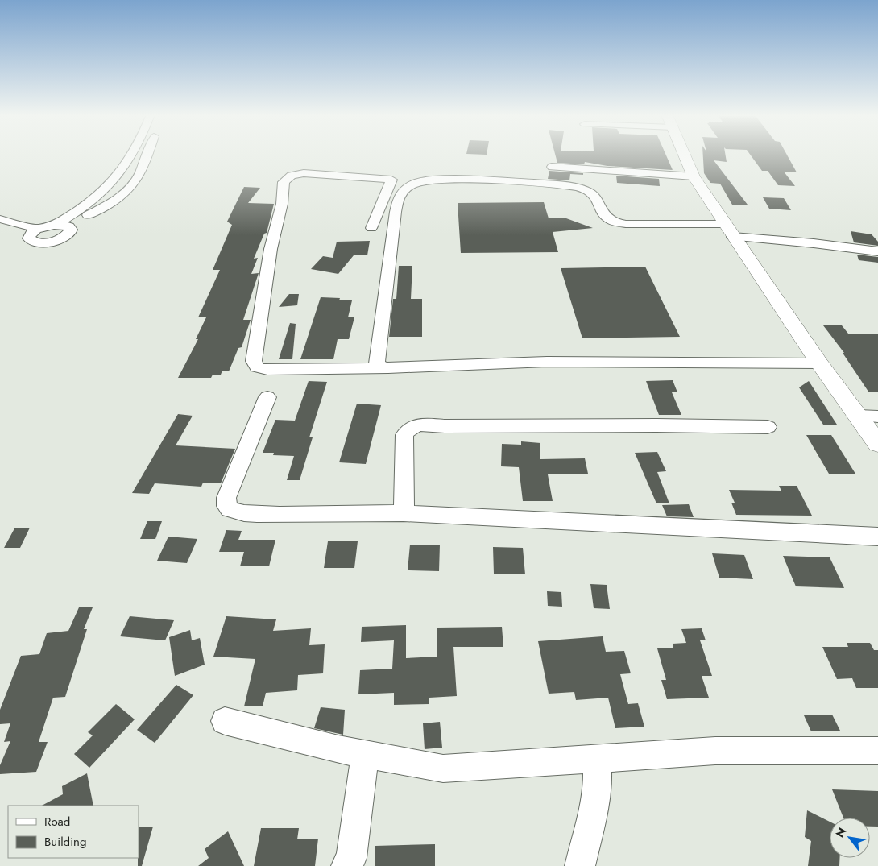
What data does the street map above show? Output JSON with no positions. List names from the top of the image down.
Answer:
{
  "legend": ["Road", "Building"],
  "north": "top left"
}
